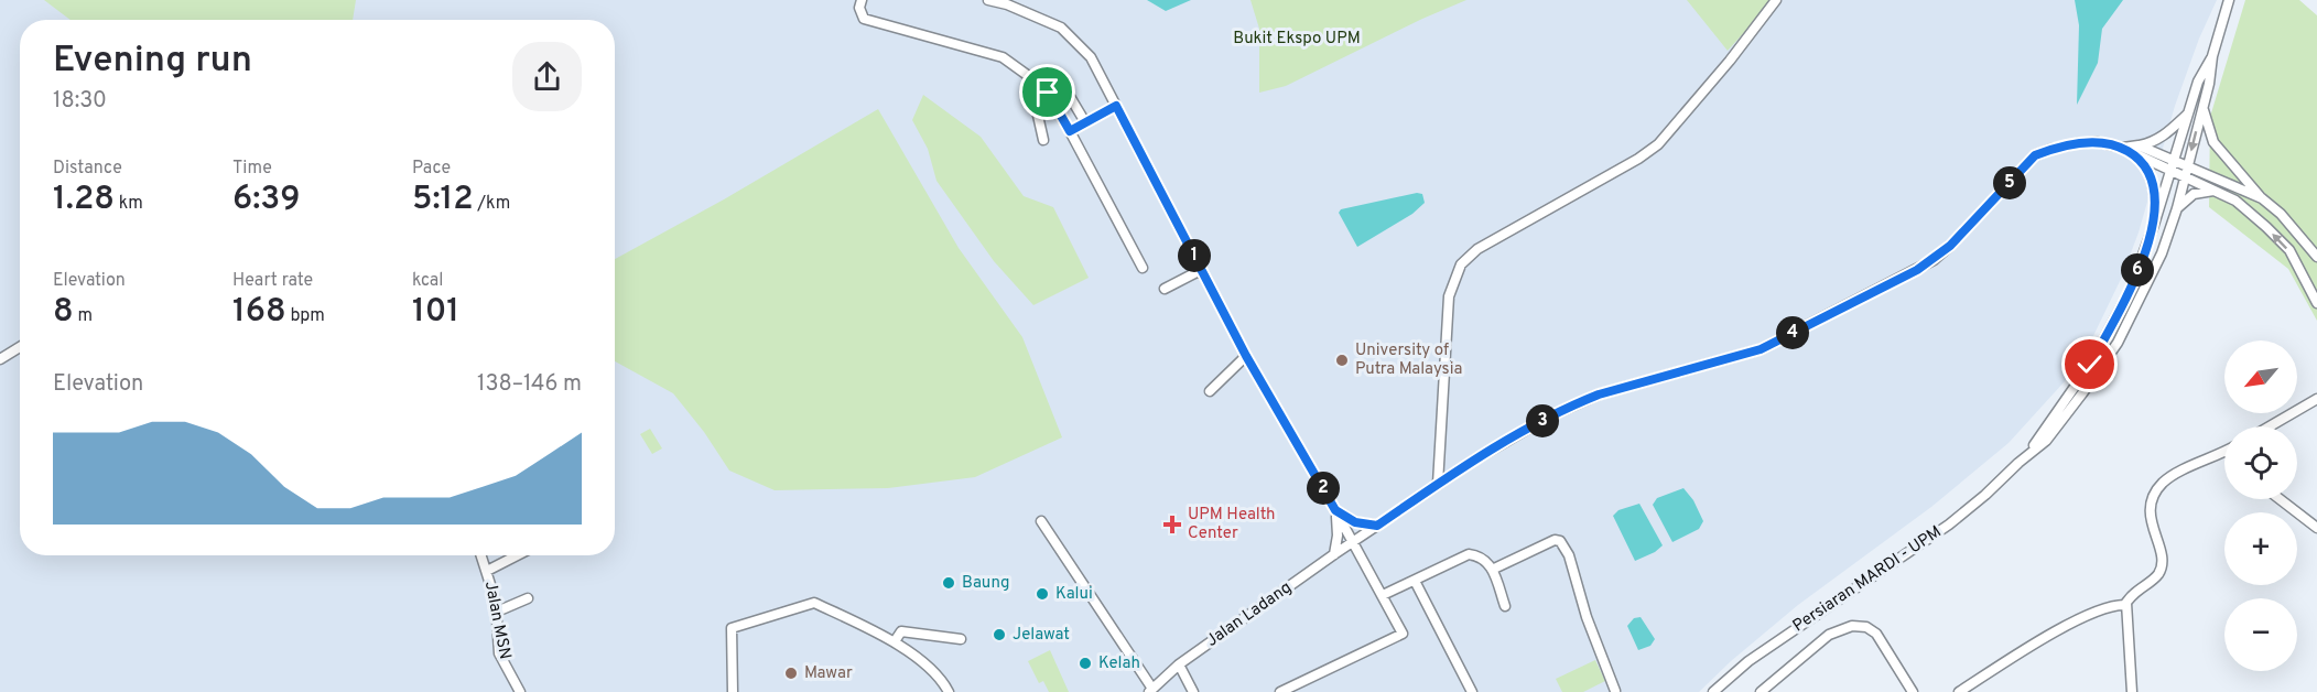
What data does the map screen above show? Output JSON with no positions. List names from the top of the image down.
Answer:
{
  "streets": {
    "street": ["Persiaran MARDI - UPM", "Jalan Ladang", "Jalan MSN"]
  },
  "parks": ["Bukit Ekspo UPM"],
  "places": {
    "other": [
      "University of Putra Malaysia",
      "Baung",
      "Kalui",
      "Jelawat",
      "Kelah",
      "Mawar"
    ],
    "health": ["UPM Health Center"]
  },
  "north": "bottom left",
  "page": {
    "heading": ["Evening run", "18:30"],
    "stats": [
      ["Distance", "1.28 km"],
      ["Time", "6:39"],
      ["Pace", "5:12 /km"],
      ["Elevation", "8 m"],
      ["Heart rate", "168 bpm"],
      ["kcal", "101"]
    ],
    "pins": [
      "5",
      "1",
      "6",
      "4",
      "3",
      "2"
    ],
    "map_buttons": ["+", "−"],
    "chart": ["Elevation", "138–146 m"]
  }
}
